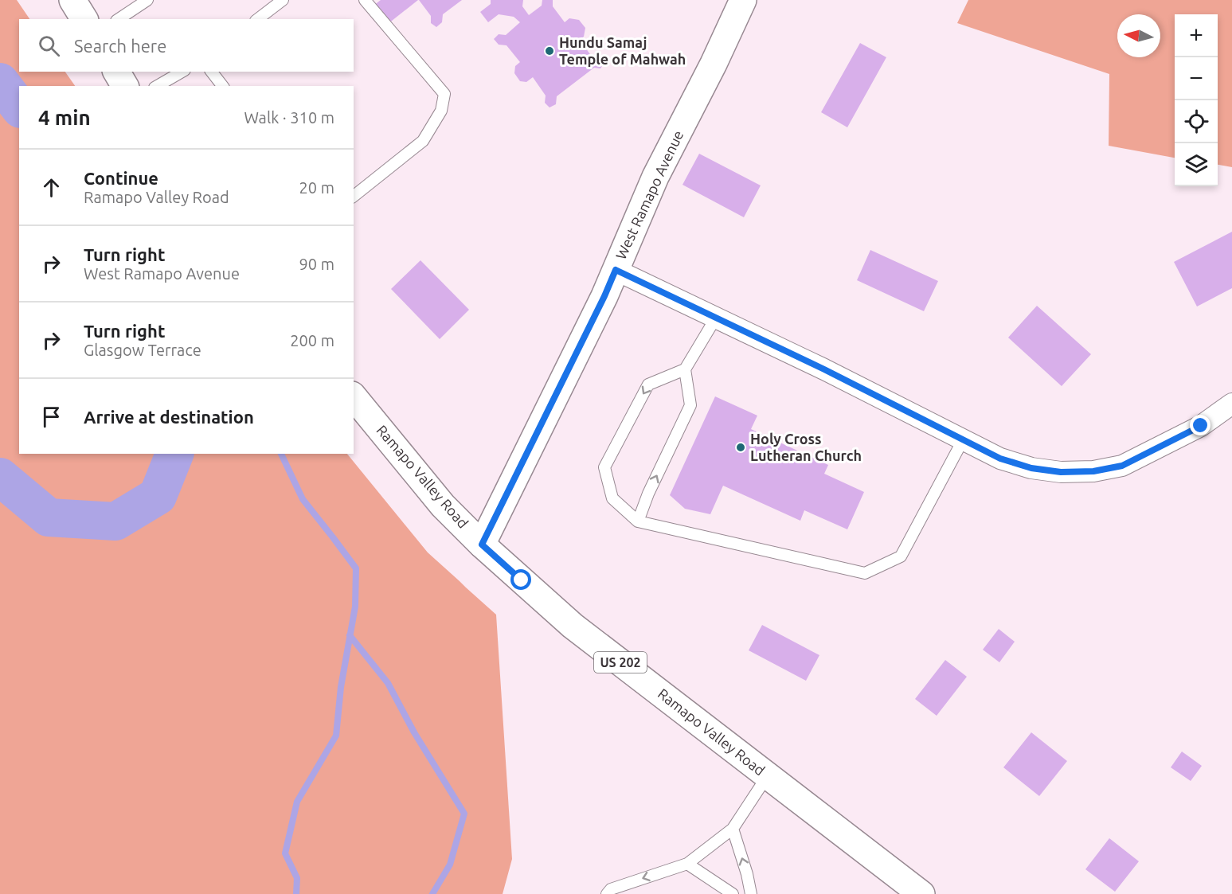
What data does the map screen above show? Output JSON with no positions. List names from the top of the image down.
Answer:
{
  "streets": {
    "main road": ["West Ramapo Avenue", "Ramapo Valley Road", "US 202"]
  },
  "crossings": [
    ["West Ramapo Avenue", "Ramapo Valley Road"]
  ],
  "places": ["Hundu Samaj Temple of Mahwah", "Holy Cross Lutheran Church"],
  "north": "left",
  "page": {
    "map_buttons": ["+", "−"],
    "search": "Search here",
    "heading": ["4 min", "Walk · 310 m"],
    "list": [
      ["Continue", "Ramapo Valley Road", "20 m"],
      ["Turn right", "West Ramapo Avenue", "90 m"],
      ["Turn right", "Glasgow Terrace", "200 m"],
      "Arrive at destination"
    ]
  }
}
